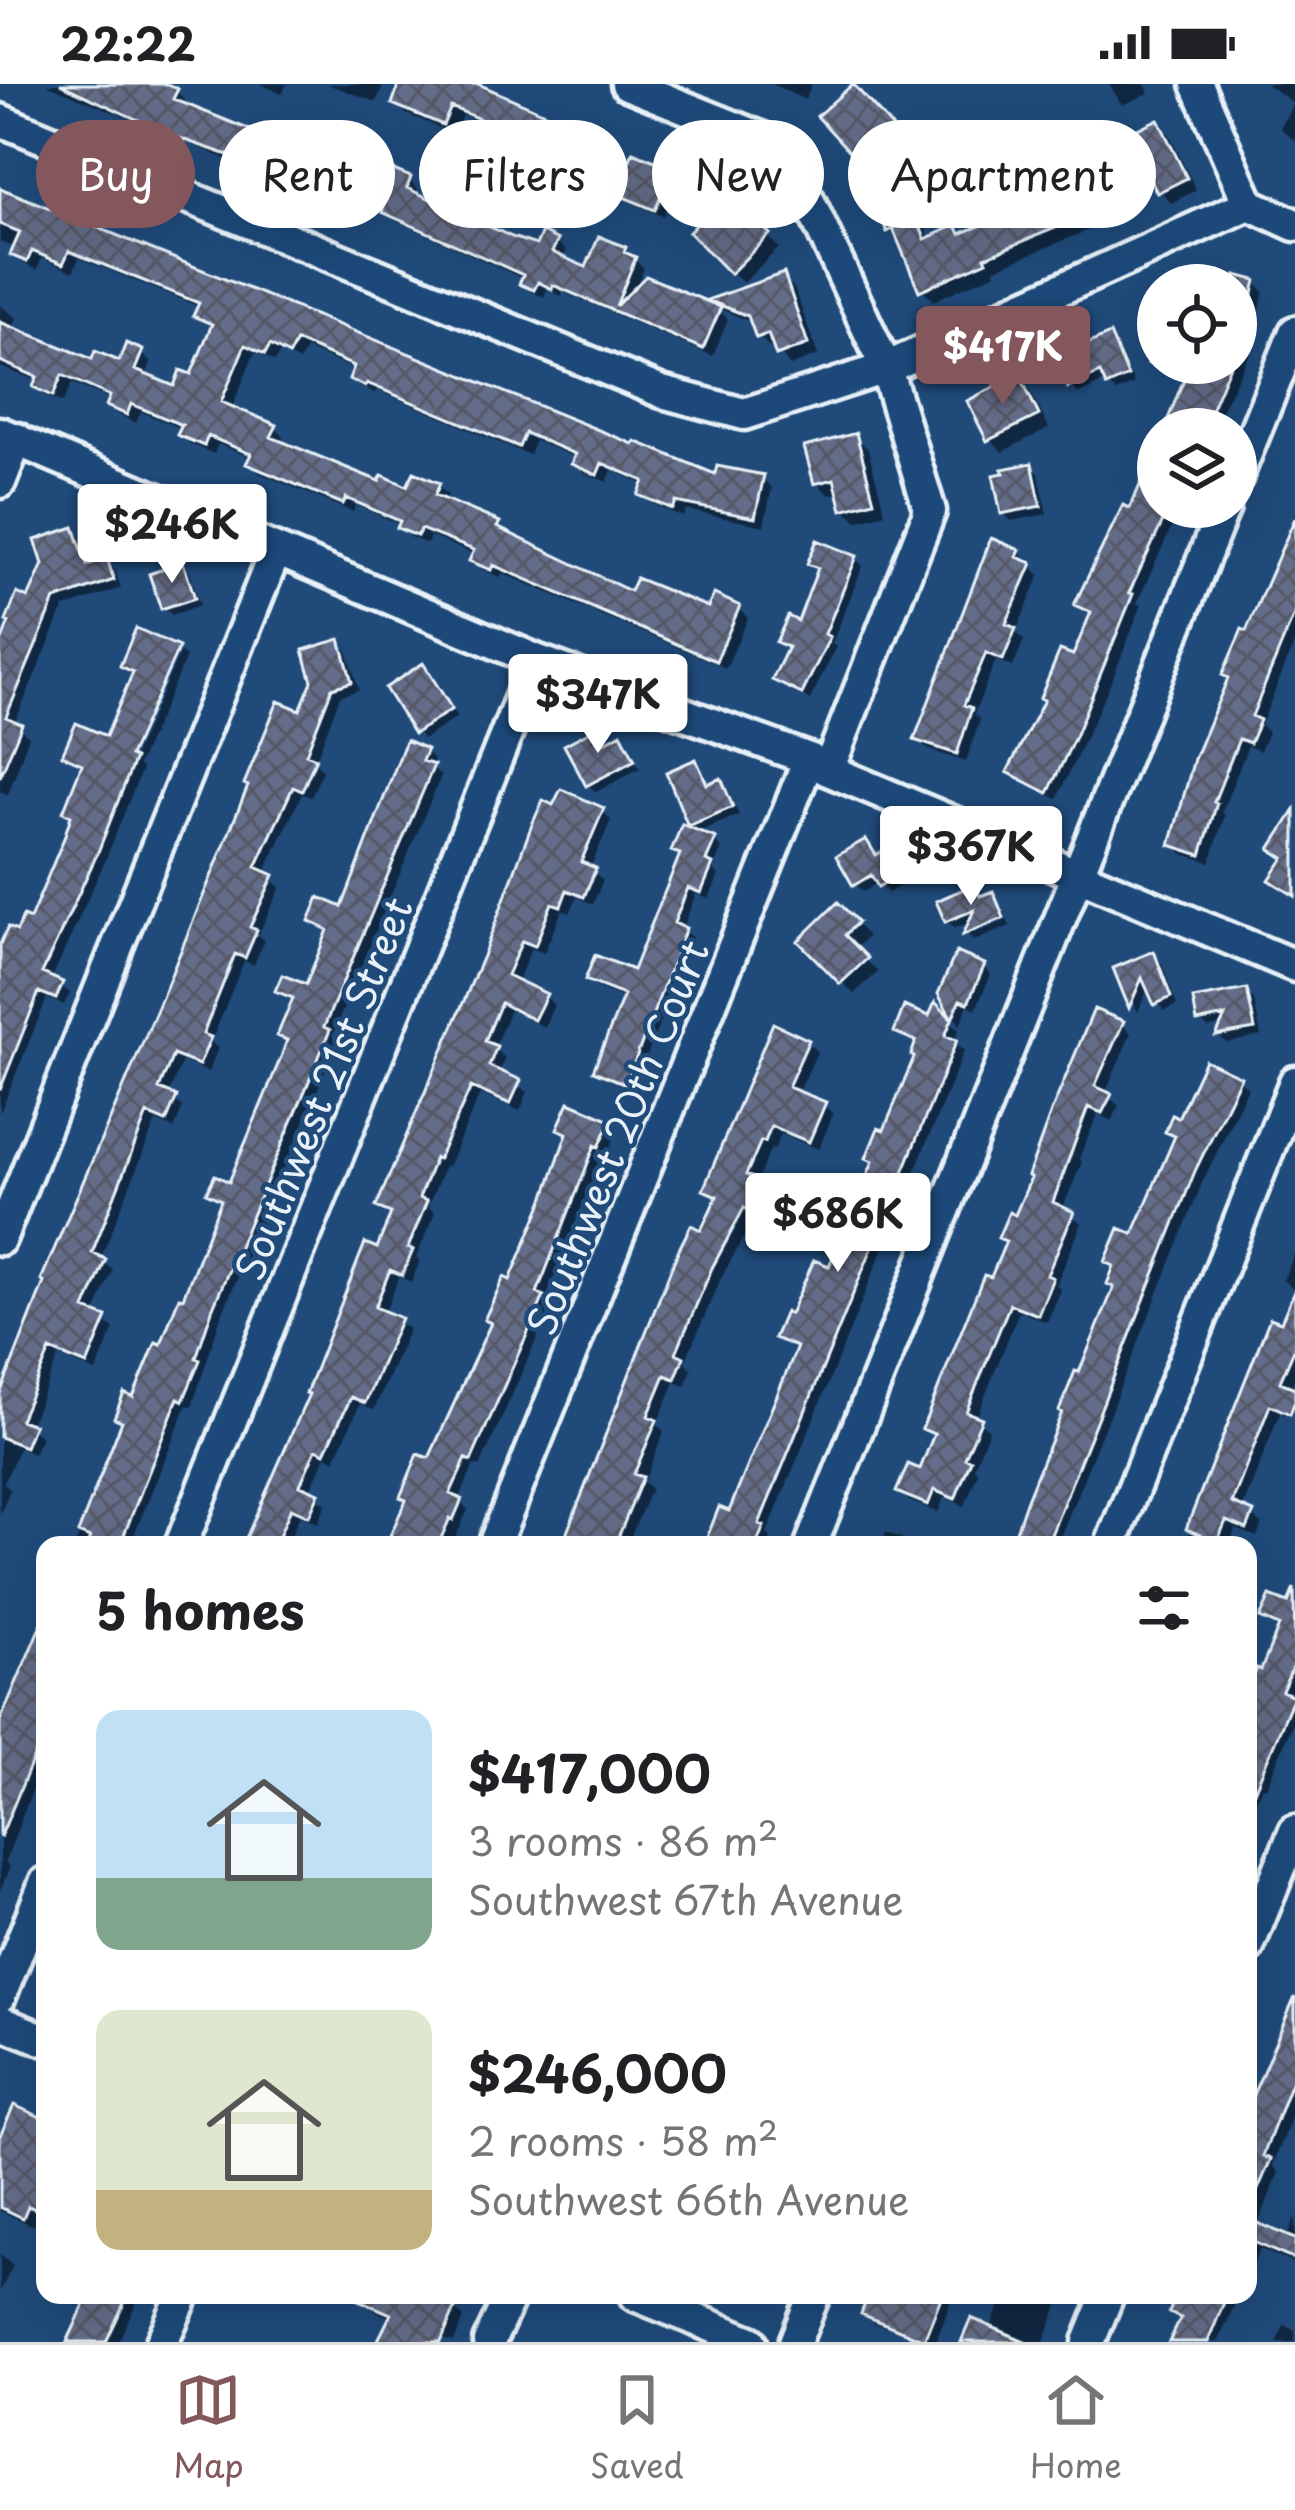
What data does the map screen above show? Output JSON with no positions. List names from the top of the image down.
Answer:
{
  "streets": {
    "street": ["Southwest 21st Street", "Southwest 20th Court"]
  },
  "page": {
    "status": "22:22",
    "chip": [
      "Buy",
      "Rent",
      "Filters",
      "New",
      "Apartment"
    ],
    "price": [
      "$417K",
      "$246K",
      "$347K",
      "$367K",
      "$686K"
    ],
    "heading": "5 homes",
    "list": [
      {
        "name": "$417,000",
        "note": "3 rooms · 86 m² · Southwest 67th Avenue"
      },
      {
        "name": "$246,000",
        "note": "2 rooms · 58 m² · Southwest 66th Avenue"
      }
    ],
    "tabs": ["Map", "Saved", "Home"]
  }
}
